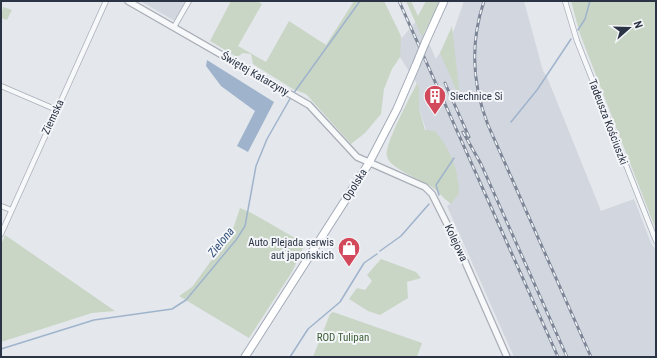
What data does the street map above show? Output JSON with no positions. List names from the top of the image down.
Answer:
{
  "streets": {
    "main road": ["Opolska"],
    "street": [
      "Świętej Katarzyny",
      "Ziemska",
      "Tadeusza Kościuszki",
      "Kolejowa"
    ]
  },
  "crossings": [
    ["Świętej Katarzyny", "Opolska"],
    ["Świętej Katarzyny", "Kolejowa"],
    ["Opolska", "Kolejowa"]
  ],
  "water": ["Zielona"],
  "parks": ["ROD Tulipan"],
  "places": {
    "building": ["Siechnice Si"],
    "shop": ["Auto Plejada serwis aut japońskich"]
  },
  "north": "right"
}
